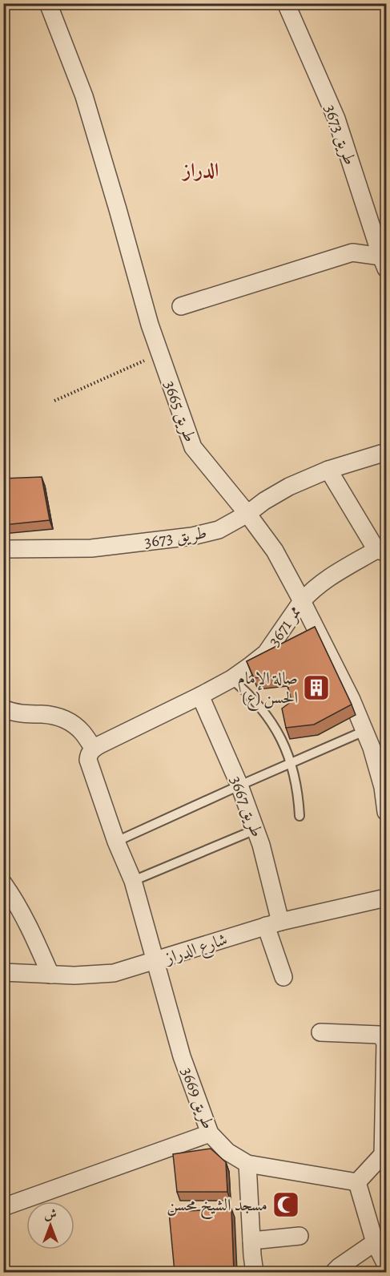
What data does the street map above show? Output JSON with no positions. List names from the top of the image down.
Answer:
{
  "streets": {
    "street": [
      "طريق 3673",
      "طريق 3665",
      "ممر 3671",
      "طريق 3667",
      "شارع الدراز",
      "طريق 3669"
    ]
  },
  "crossings": [
    ["طريق 3673", "طريق 3665"],
    ["طريق 3665", "ممر 3671"],
    ["ممر 3671", "طريق 3667"],
    ["ممر 3671", "طريق 3669"],
    ["طريق 3667", "شارع الدراز"],
    ["شارع الدراز", "طريق 3669"]
  ],
  "districts": ["الدراز"],
  "places": {
    "building": ["صالة الإمام الحسن (ع)"],
    "mosque": ["مسجد الشيخ محسن"]
  },
  "north": "top"
}
